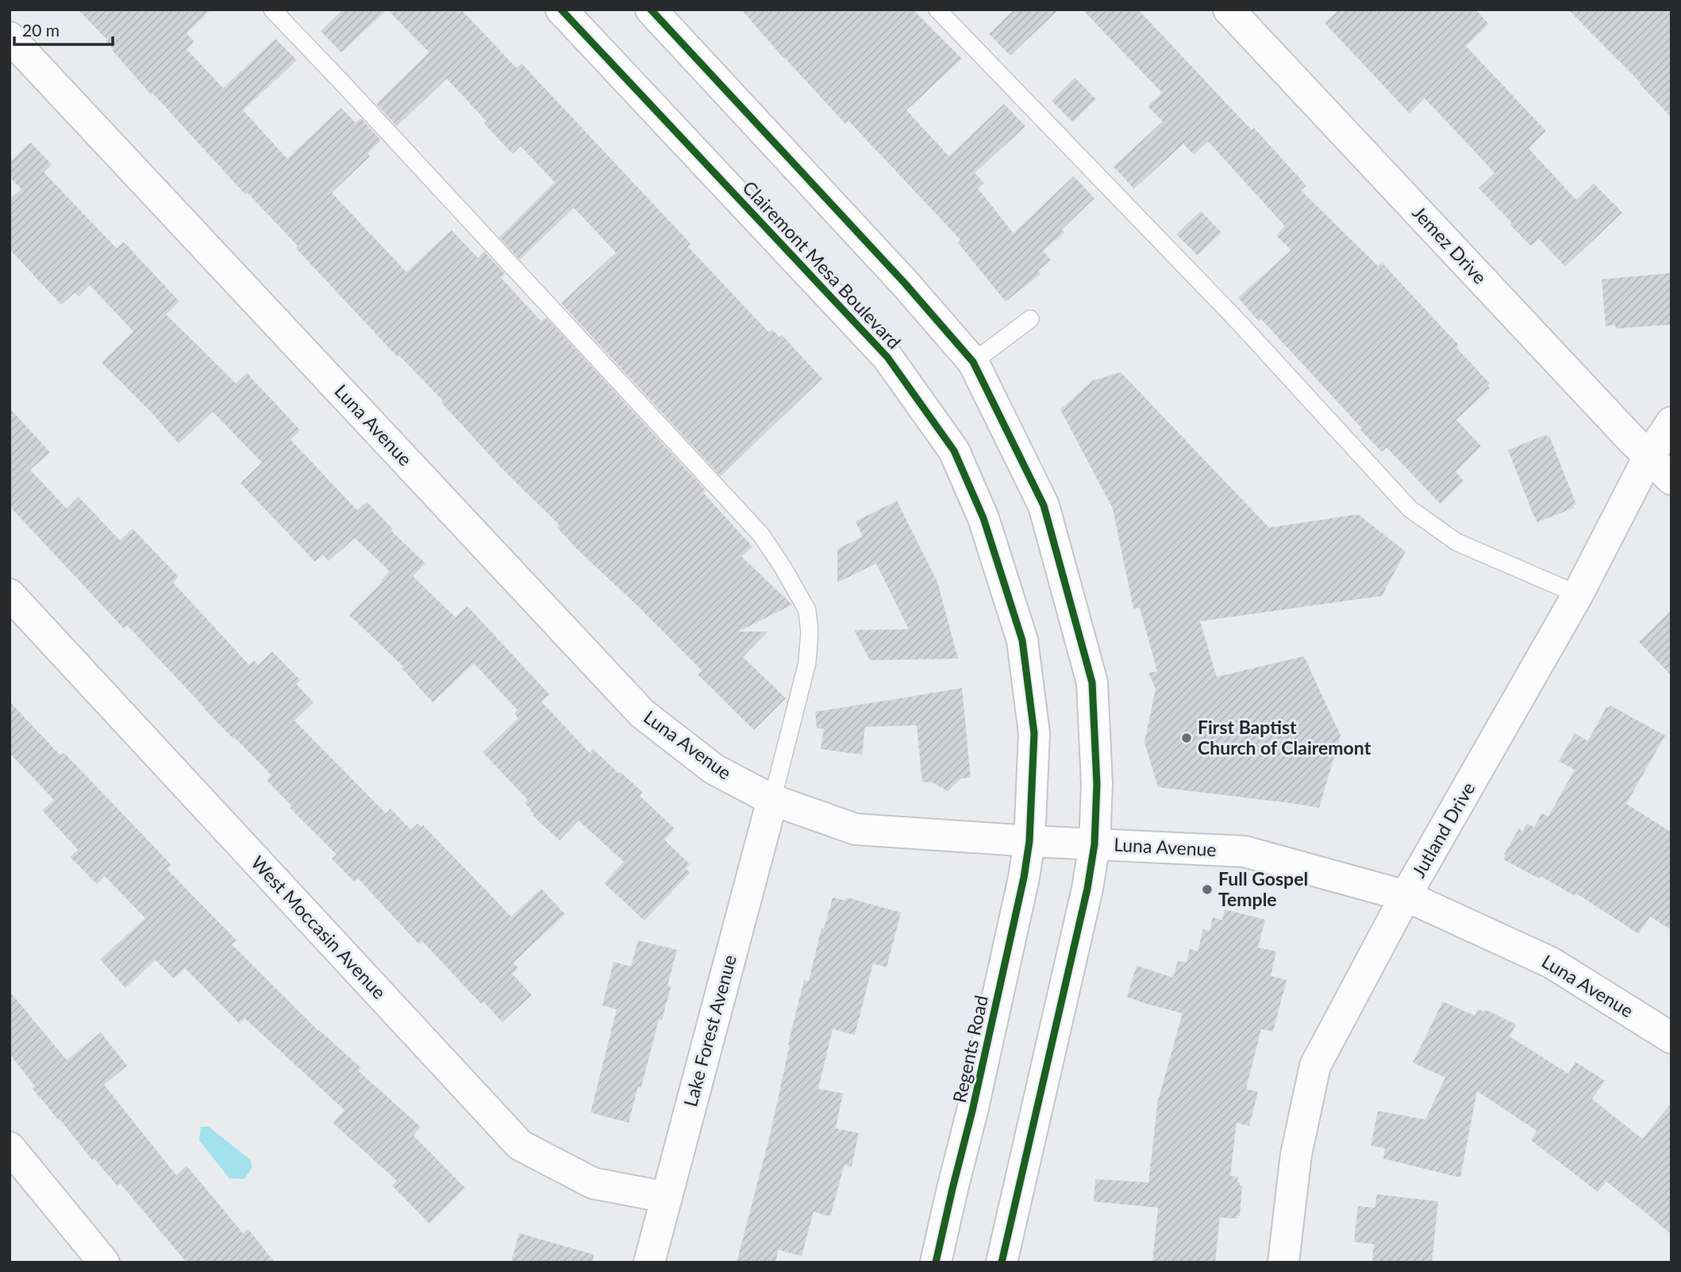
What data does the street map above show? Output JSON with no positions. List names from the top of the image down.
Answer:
{
  "streets": {
    "street": [
      "Jemez Drive",
      "Clairemont Mesa Boulevard",
      "Luna Avenue",
      "Jutland Drive",
      "West Moccasin Avenue",
      "Lake Forest Avenue",
      "Regents Road"
    ]
  },
  "crossings": [
    ["Jemez Drive", "Jutland Drive"],
    ["Clairemont Mesa Boulevard", "Luna Avenue"],
    ["Clairemont Mesa Boulevard", "Regents Road"],
    ["Luna Avenue", "Jutland Drive"],
    ["Luna Avenue", "Lake Forest Avenue"],
    ["Luna Avenue", "Regents Road"],
    ["West Moccasin Avenue", "Lake Forest Avenue"]
  ],
  "places": ["First Baptist Church of Clairemont", "Full Gospel Temple"],
  "scale_bar": "20 m"
}
